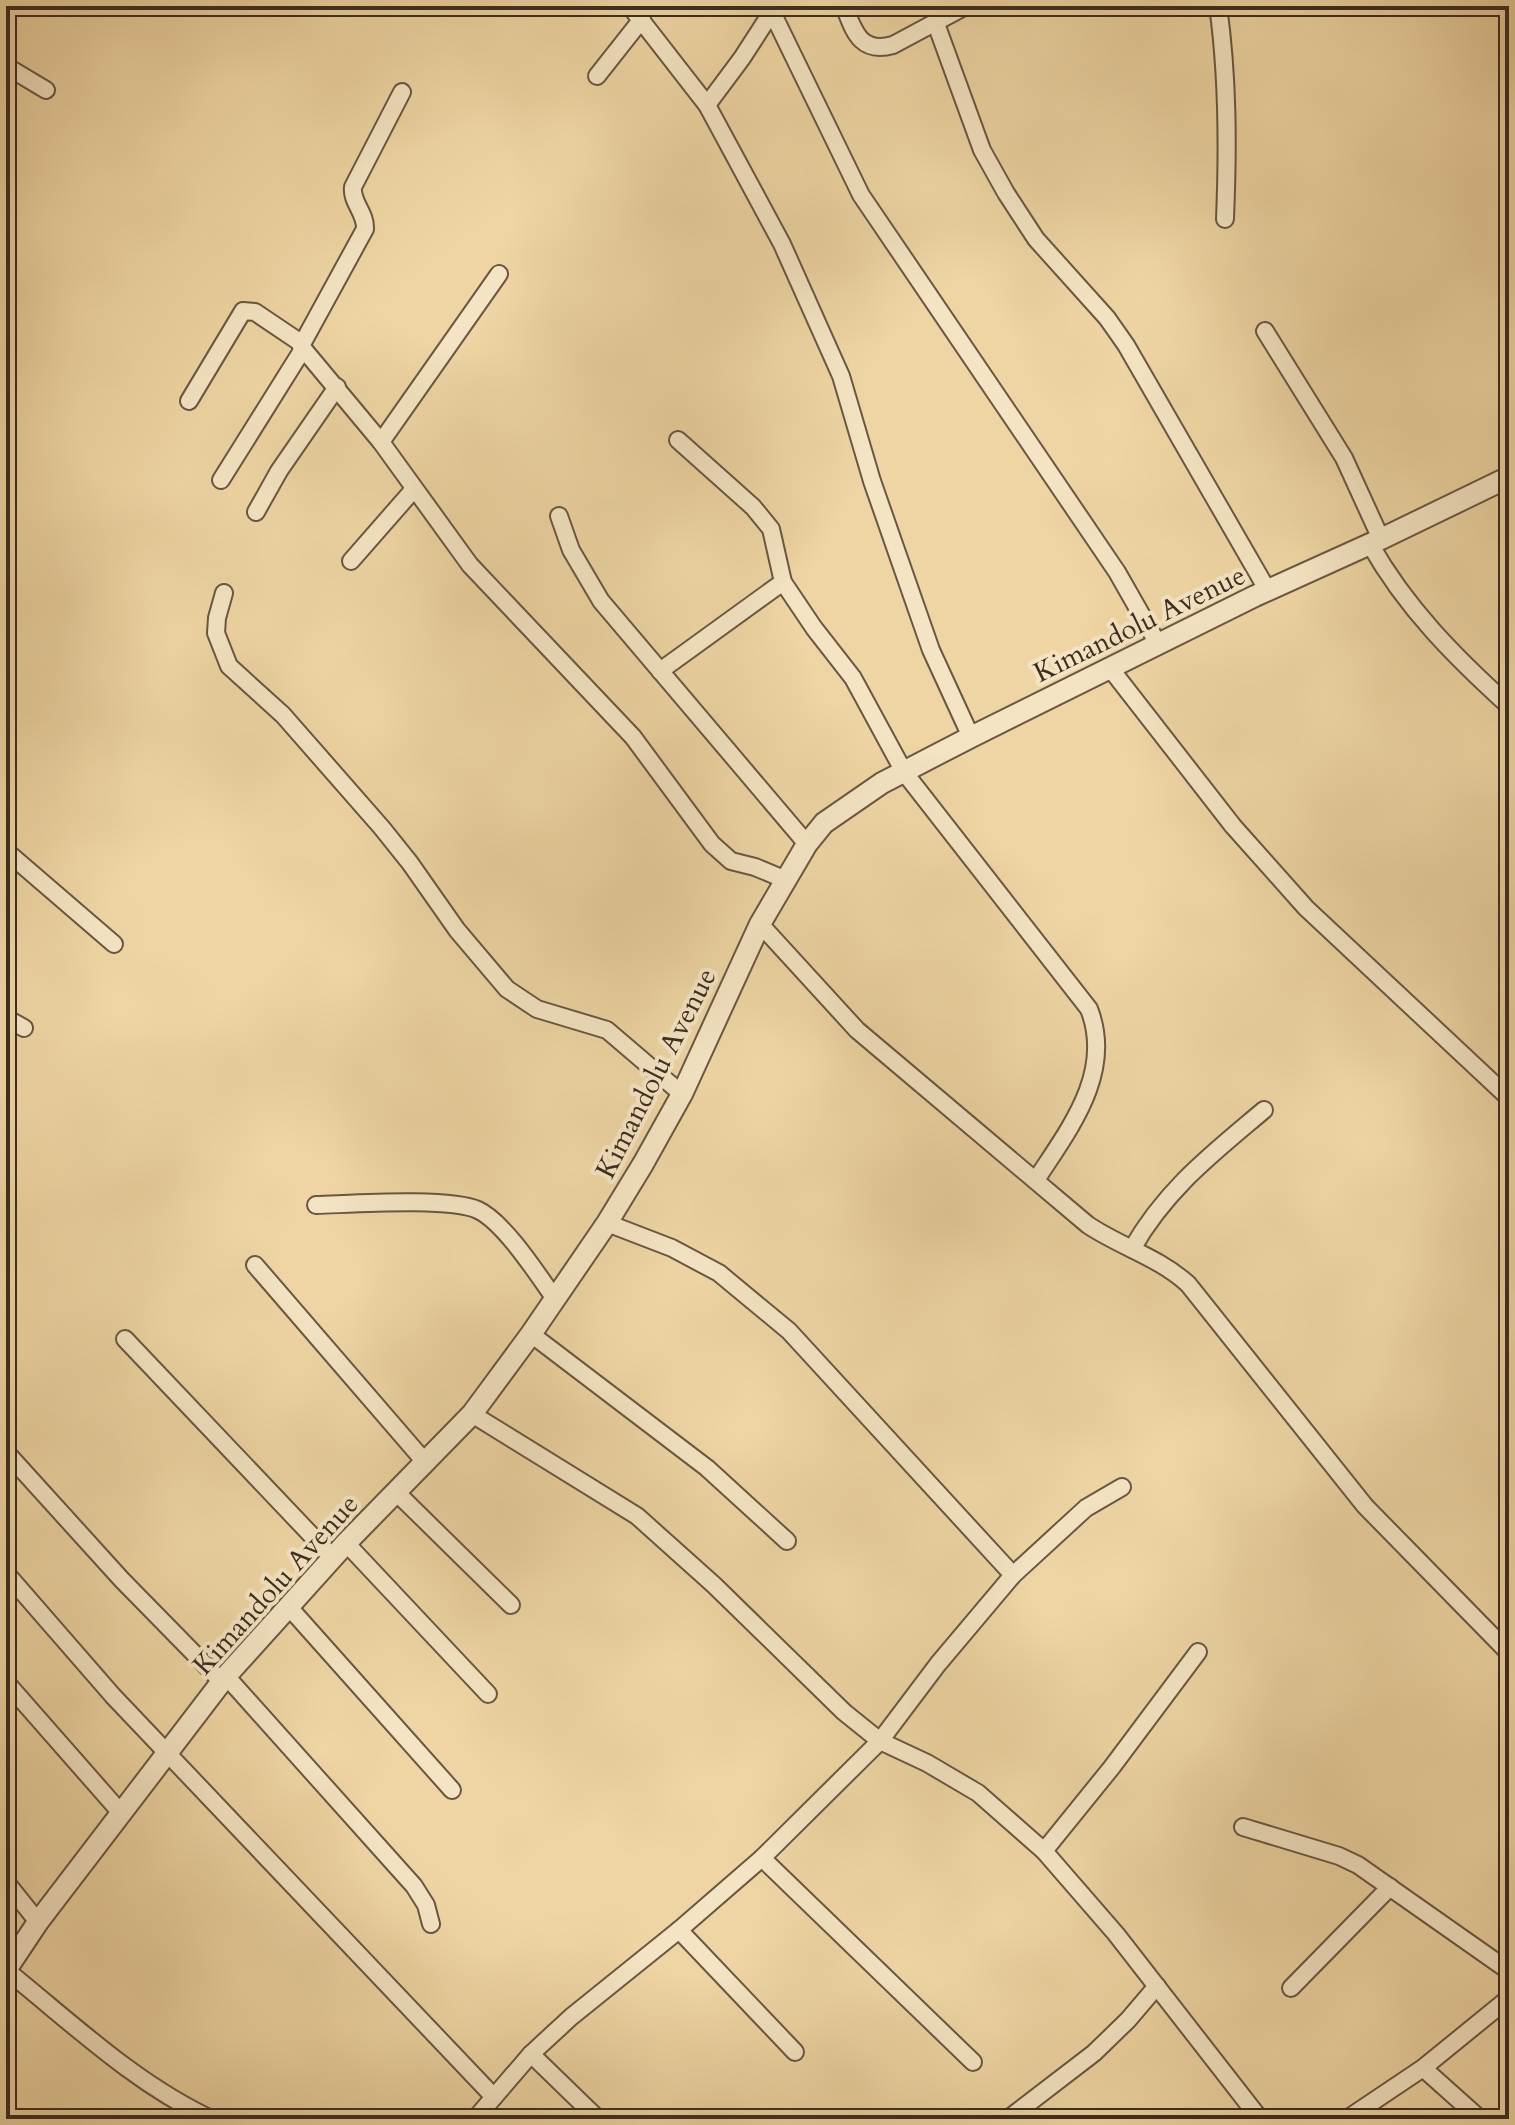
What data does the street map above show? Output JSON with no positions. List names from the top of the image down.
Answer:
{
  "streets": {
    "street": ["Kimandolu Avenue"]
  }
}
